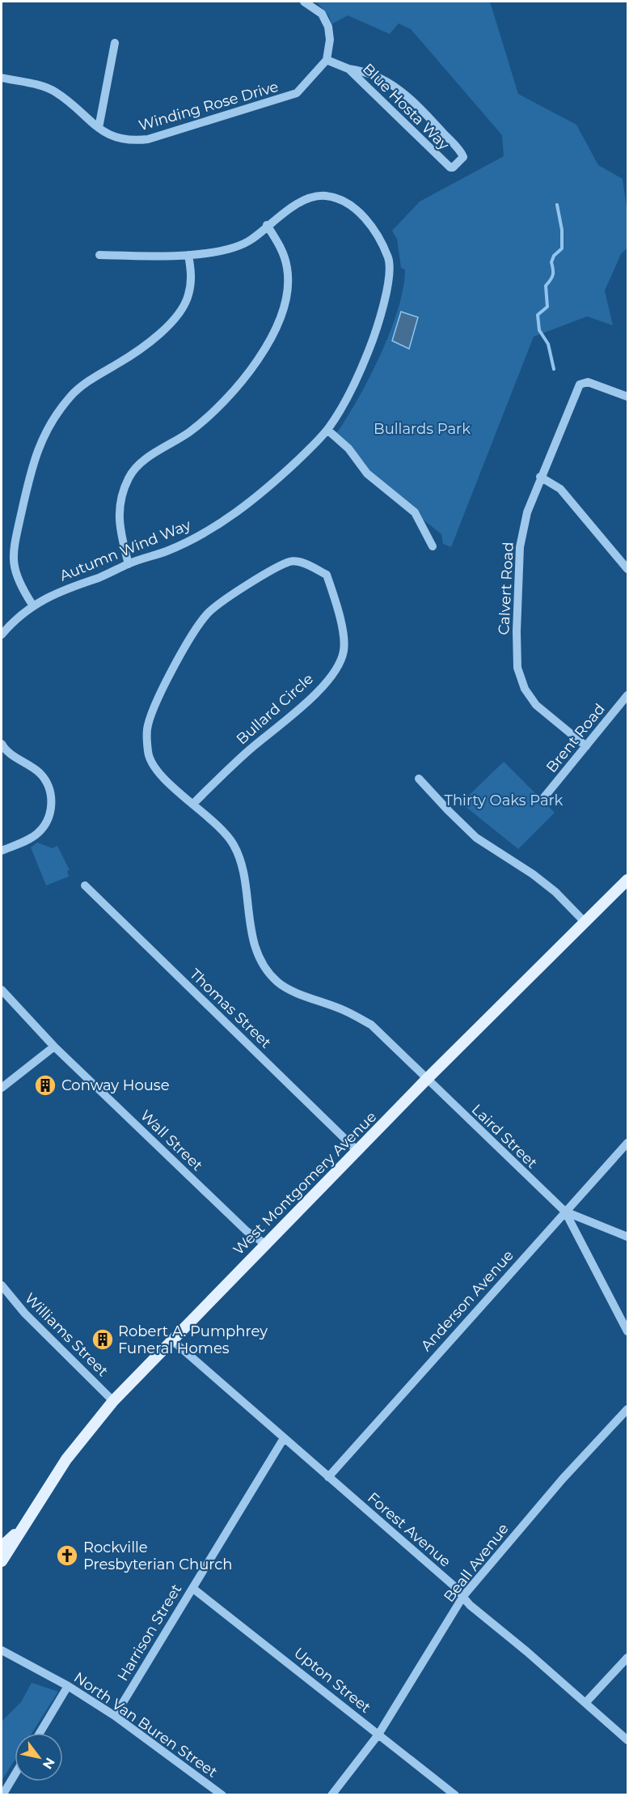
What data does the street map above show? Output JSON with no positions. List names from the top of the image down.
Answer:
{
  "streets": {
    "main road": ["West Montgomery Avenue"],
    "street": [
      "Winding Rose Drive",
      "Blue Hosta Way",
      "Autumn Wind Way",
      "Calvert Road",
      "Bullard Circle",
      "Brent Road",
      "Thomas Street",
      "Laird Street",
      "Wall Street",
      "Anderson Avenue",
      "Williams Street",
      "Forest Avenue",
      "Beall Avenue",
      "Harrison Street",
      "Upton Street",
      "North Van Buren Street"
    ]
  },
  "crossings": [
    ["Winding Rose Drive", "Blue Hosta Way"],
    ["Calvert Road", "Brent Road"],
    ["Bullard Circle", "Laird Street"],
    ["Bullard Circle", "West Montgomery Avenue"],
    ["Thomas Street", "West Montgomery Avenue"],
    ["Laird Street", "West Montgomery Avenue"],
    ["Laird Street", "Anderson Avenue"],
    ["Wall Street", "West Montgomery Avenue"],
    ["West Montgomery Avenue", "Williams Street"],
    ["West Montgomery Avenue", "Forest Avenue"],
    ["Anderson Avenue", "Forest Avenue"],
    ["Forest Avenue", "Beall Avenue"],
    ["Forest Avenue", "Harrison Street"],
    ["Beall Avenue", "Upton Street"],
    ["Harrison Street", "Upton Street"],
    ["Harrison Street", "North Van Buren Street"]
  ],
  "parks": ["Bullards Park", "Thirty Oaks Park"],
  "places": {
    "building": ["Conway House", "Robert A. Pumphrey Funeral Homes"],
    "church": ["Rockville Presbyterian Church"]
  },
  "north": "bottom right"
}
